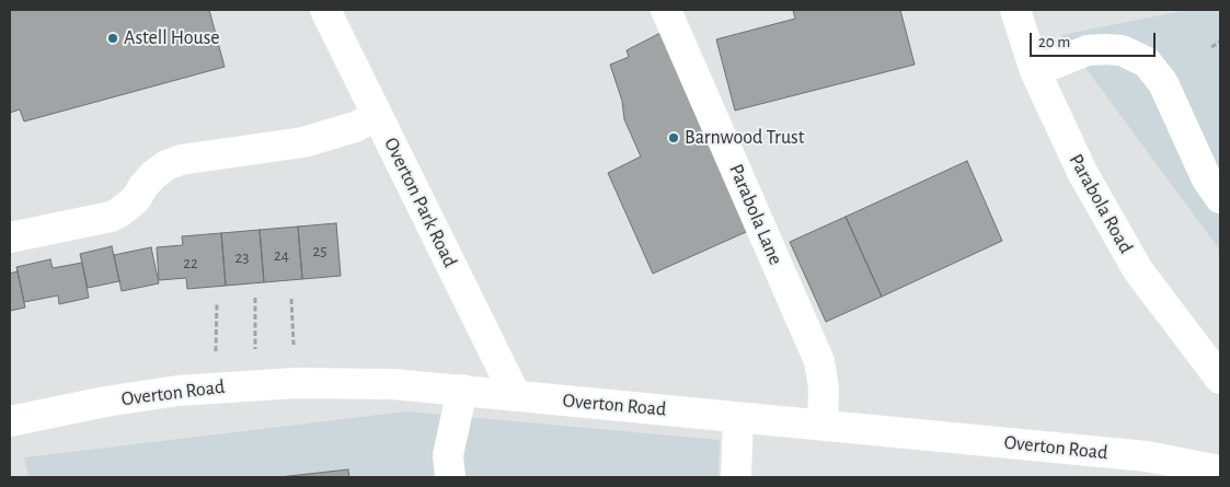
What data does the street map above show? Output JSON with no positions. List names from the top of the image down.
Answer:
{
  "streets": {
    "street": [
      "Overton Park Road",
      "Parabola Road",
      "Parabola Lane",
      "Overton Road"
    ]
  },
  "crossings": [
    ["Overton Park Road", "Overton Road"],
    ["Parabola Lane", "Overton Road"]
  ],
  "places": ["Astell House", "Barnwood Trust"],
  "house_numbers": [
    "25",
    "24",
    "23",
    "22"
  ],
  "scale_bar": "20 m"
}
